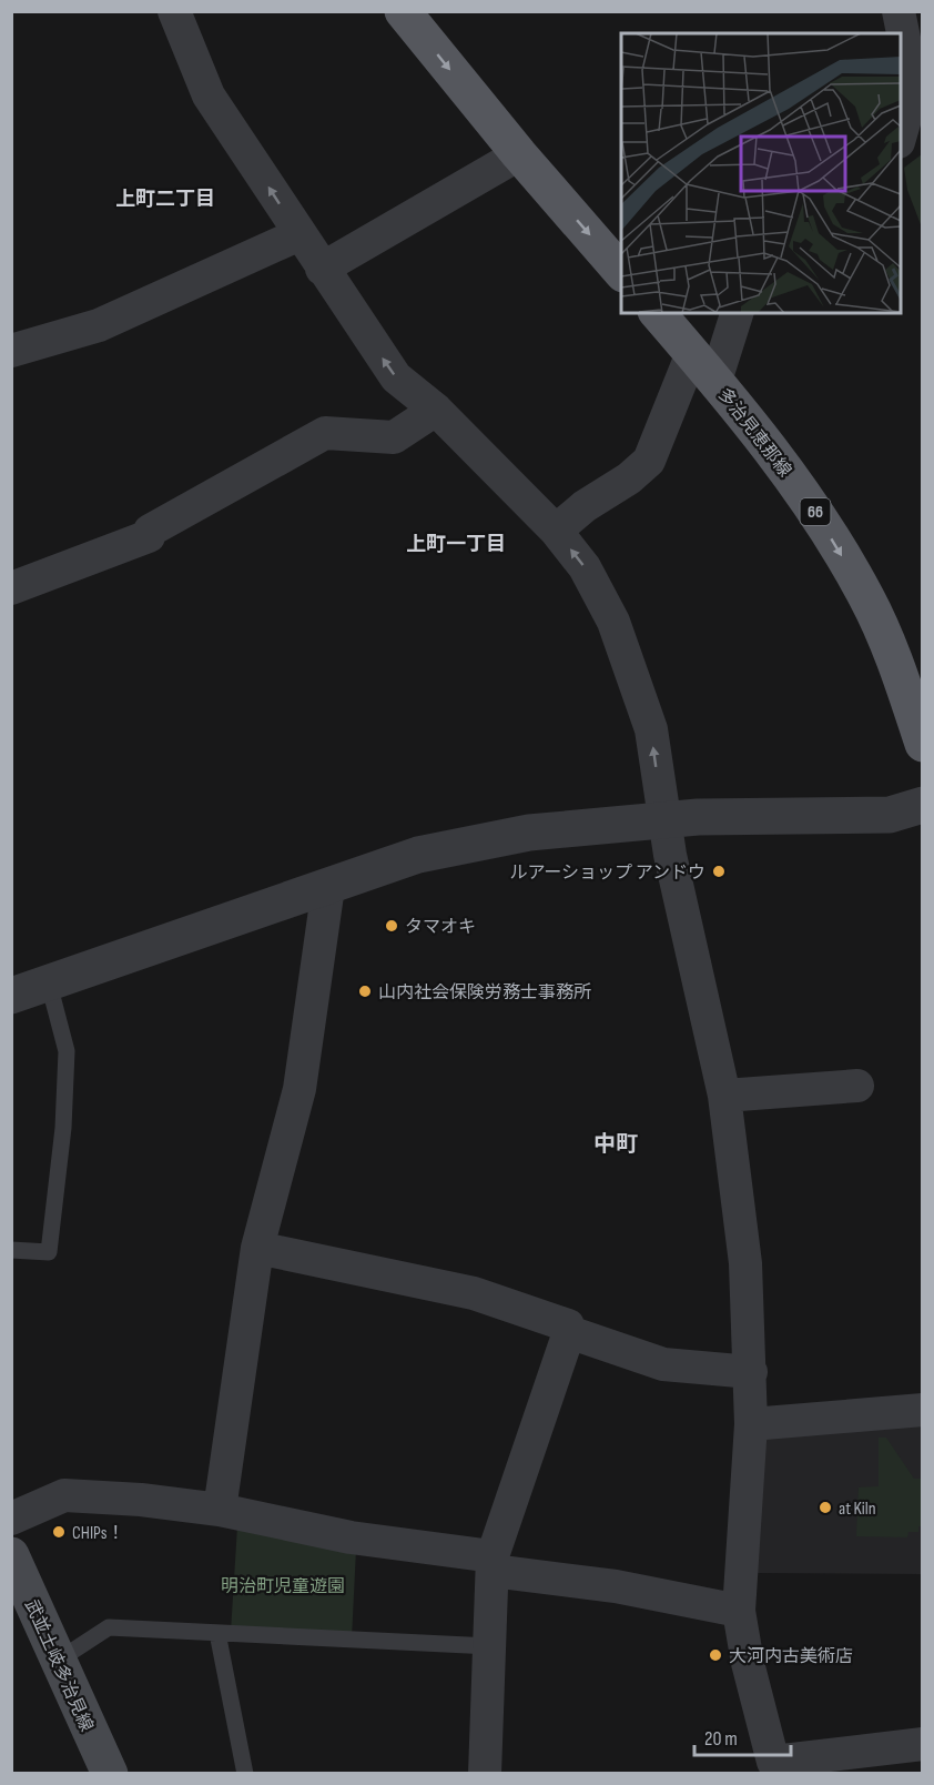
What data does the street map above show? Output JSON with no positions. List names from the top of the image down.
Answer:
{
  "streets": {
    "main road": ["多治見恵那線", "66", "武並土岐多治見線"]
  },
  "one_way": ["多治見恵那線"],
  "districts": ["上町二丁目", "上町一丁目", "中町"],
  "parks": ["明治町児童遊園"],
  "places": [
    "ルアーショップ アンドウ",
    "タマオキ",
    "山内社会保険労務士事務所",
    "at Kiln",
    "CHIPs！",
    "大河内古美術店"
  ],
  "scale_bar": "20 m"
}
